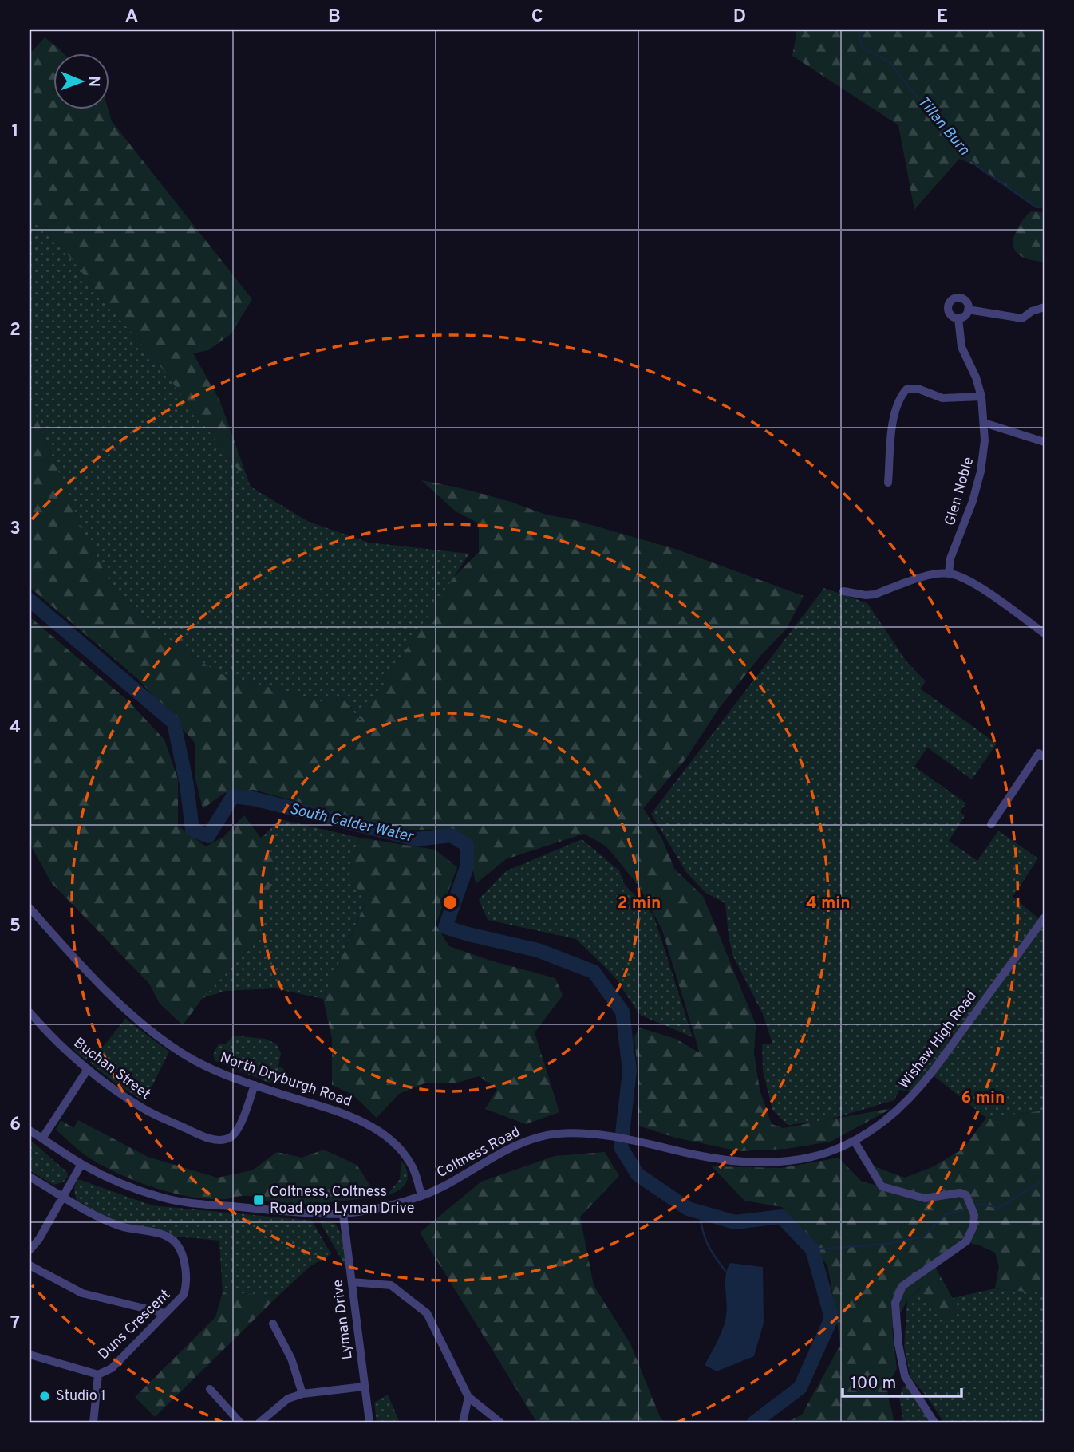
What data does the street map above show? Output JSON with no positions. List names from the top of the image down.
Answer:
{
  "streets": {
    "street": [
      "Glen Noble",
      "Wishaw High Road",
      "Buchan Street",
      "North Dryburgh Road",
      "Coltness Road",
      "Lyman Drive",
      "Duns Crescent"
    ]
  },
  "crossings": [
    ["Wishaw High Road", "Coltness Road"],
    ["Buchan Street", "North Dryburgh Road"],
    ["North Dryburgh Road", "Coltness Road"],
    ["Coltness Road", "Lyman Drive"]
  ],
  "water": ["Tillan Burn", "South Calder Water"],
  "places": {
    "transit": ["Coltness, Coltness Road opp Lyman Drive"],
    "other": ["Studio 1"]
  },
  "scale_bar": "100 m",
  "north": "right",
  "grid": {
    "columns": [
      "A",
      "B",
      "C",
      "D",
      "E"
    ],
    "rows": [
      "1",
      "2",
      "3",
      "4",
      "5",
      "6",
      "7"
    ]
  },
  "rings": ["2 min", "4 min", "6 min"]
}
